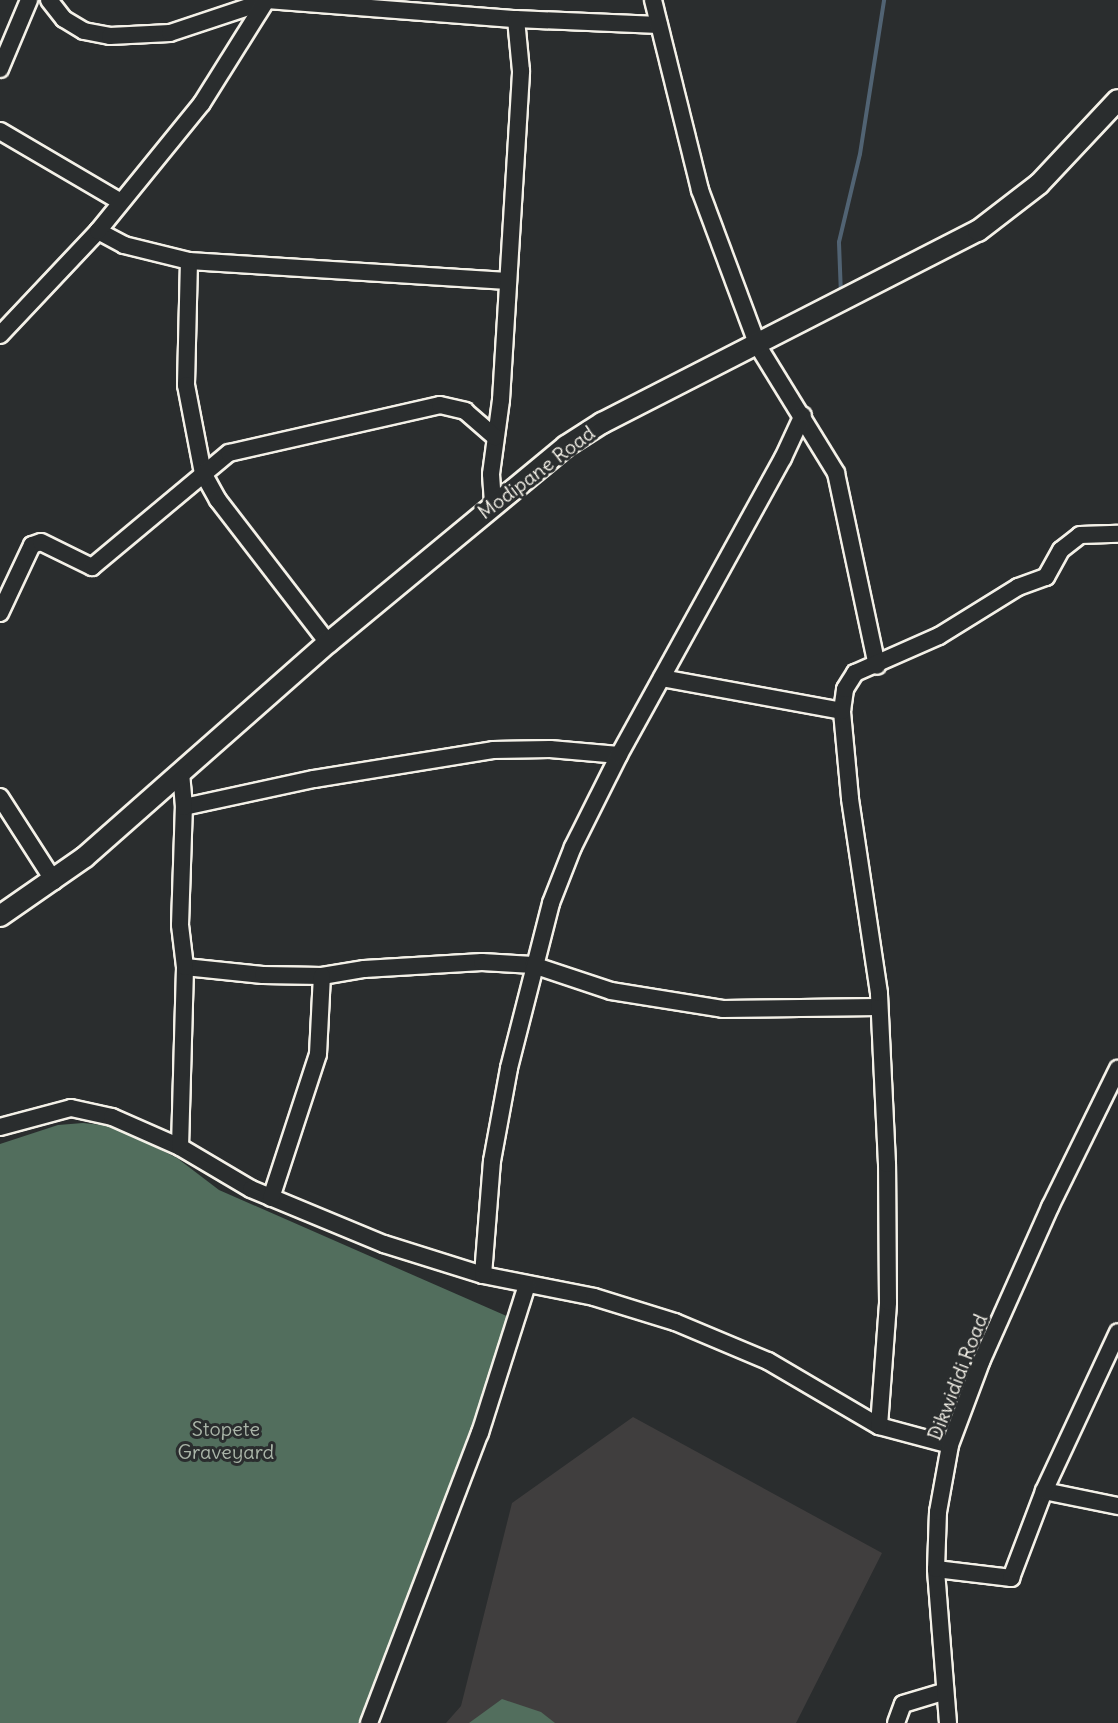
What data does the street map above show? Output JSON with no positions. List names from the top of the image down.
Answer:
{
  "streets": {
    "main road": ["Modipane Road"],
    "street": ["Dikwididi Road"]
  },
  "parks": ["Stopete Graveyard"]
}
